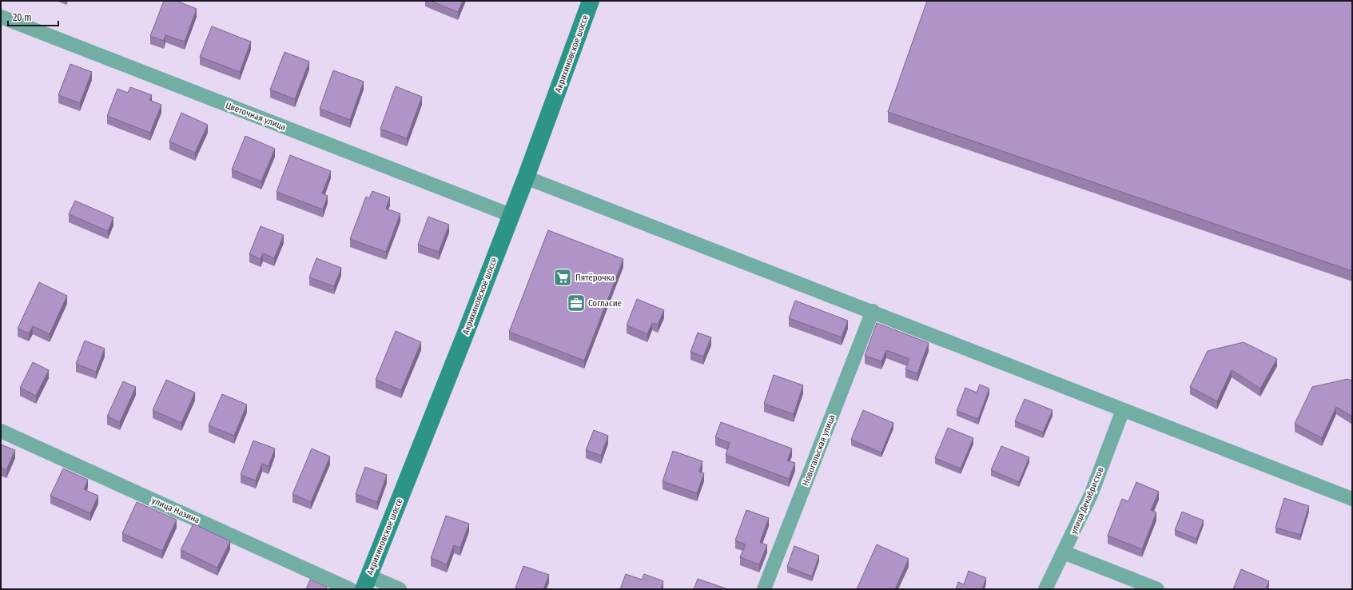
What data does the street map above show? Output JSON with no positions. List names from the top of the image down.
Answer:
{
  "streets": {
    "main road": ["Акрихиновское шоссе"],
    "street": [
      "Цветочная улица",
      "Новогальская улица",
      "улица Декабристов",
      "улица Назина"
    ]
  },
  "crossings": [
    ["Акрихиновское шоссе", "Цветочная улица"]
  ],
  "places": {
    "supermarket": ["Пятёрочка"],
    "office": ["Согласие"]
  },
  "scale_bar": "20 m"
}
